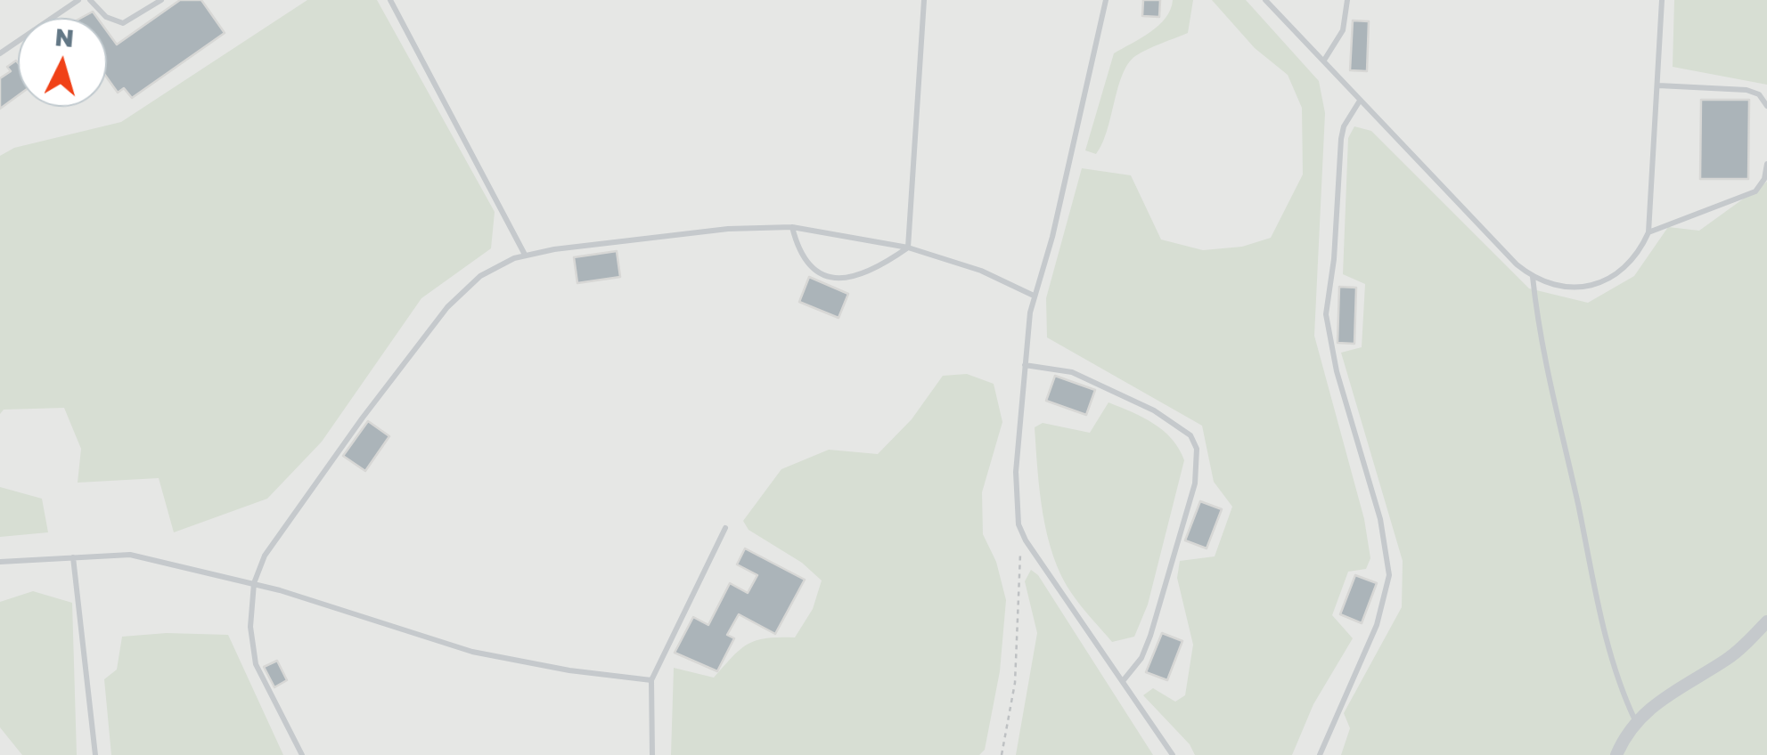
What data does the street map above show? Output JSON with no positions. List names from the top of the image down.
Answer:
{
  "north": "top"
}
